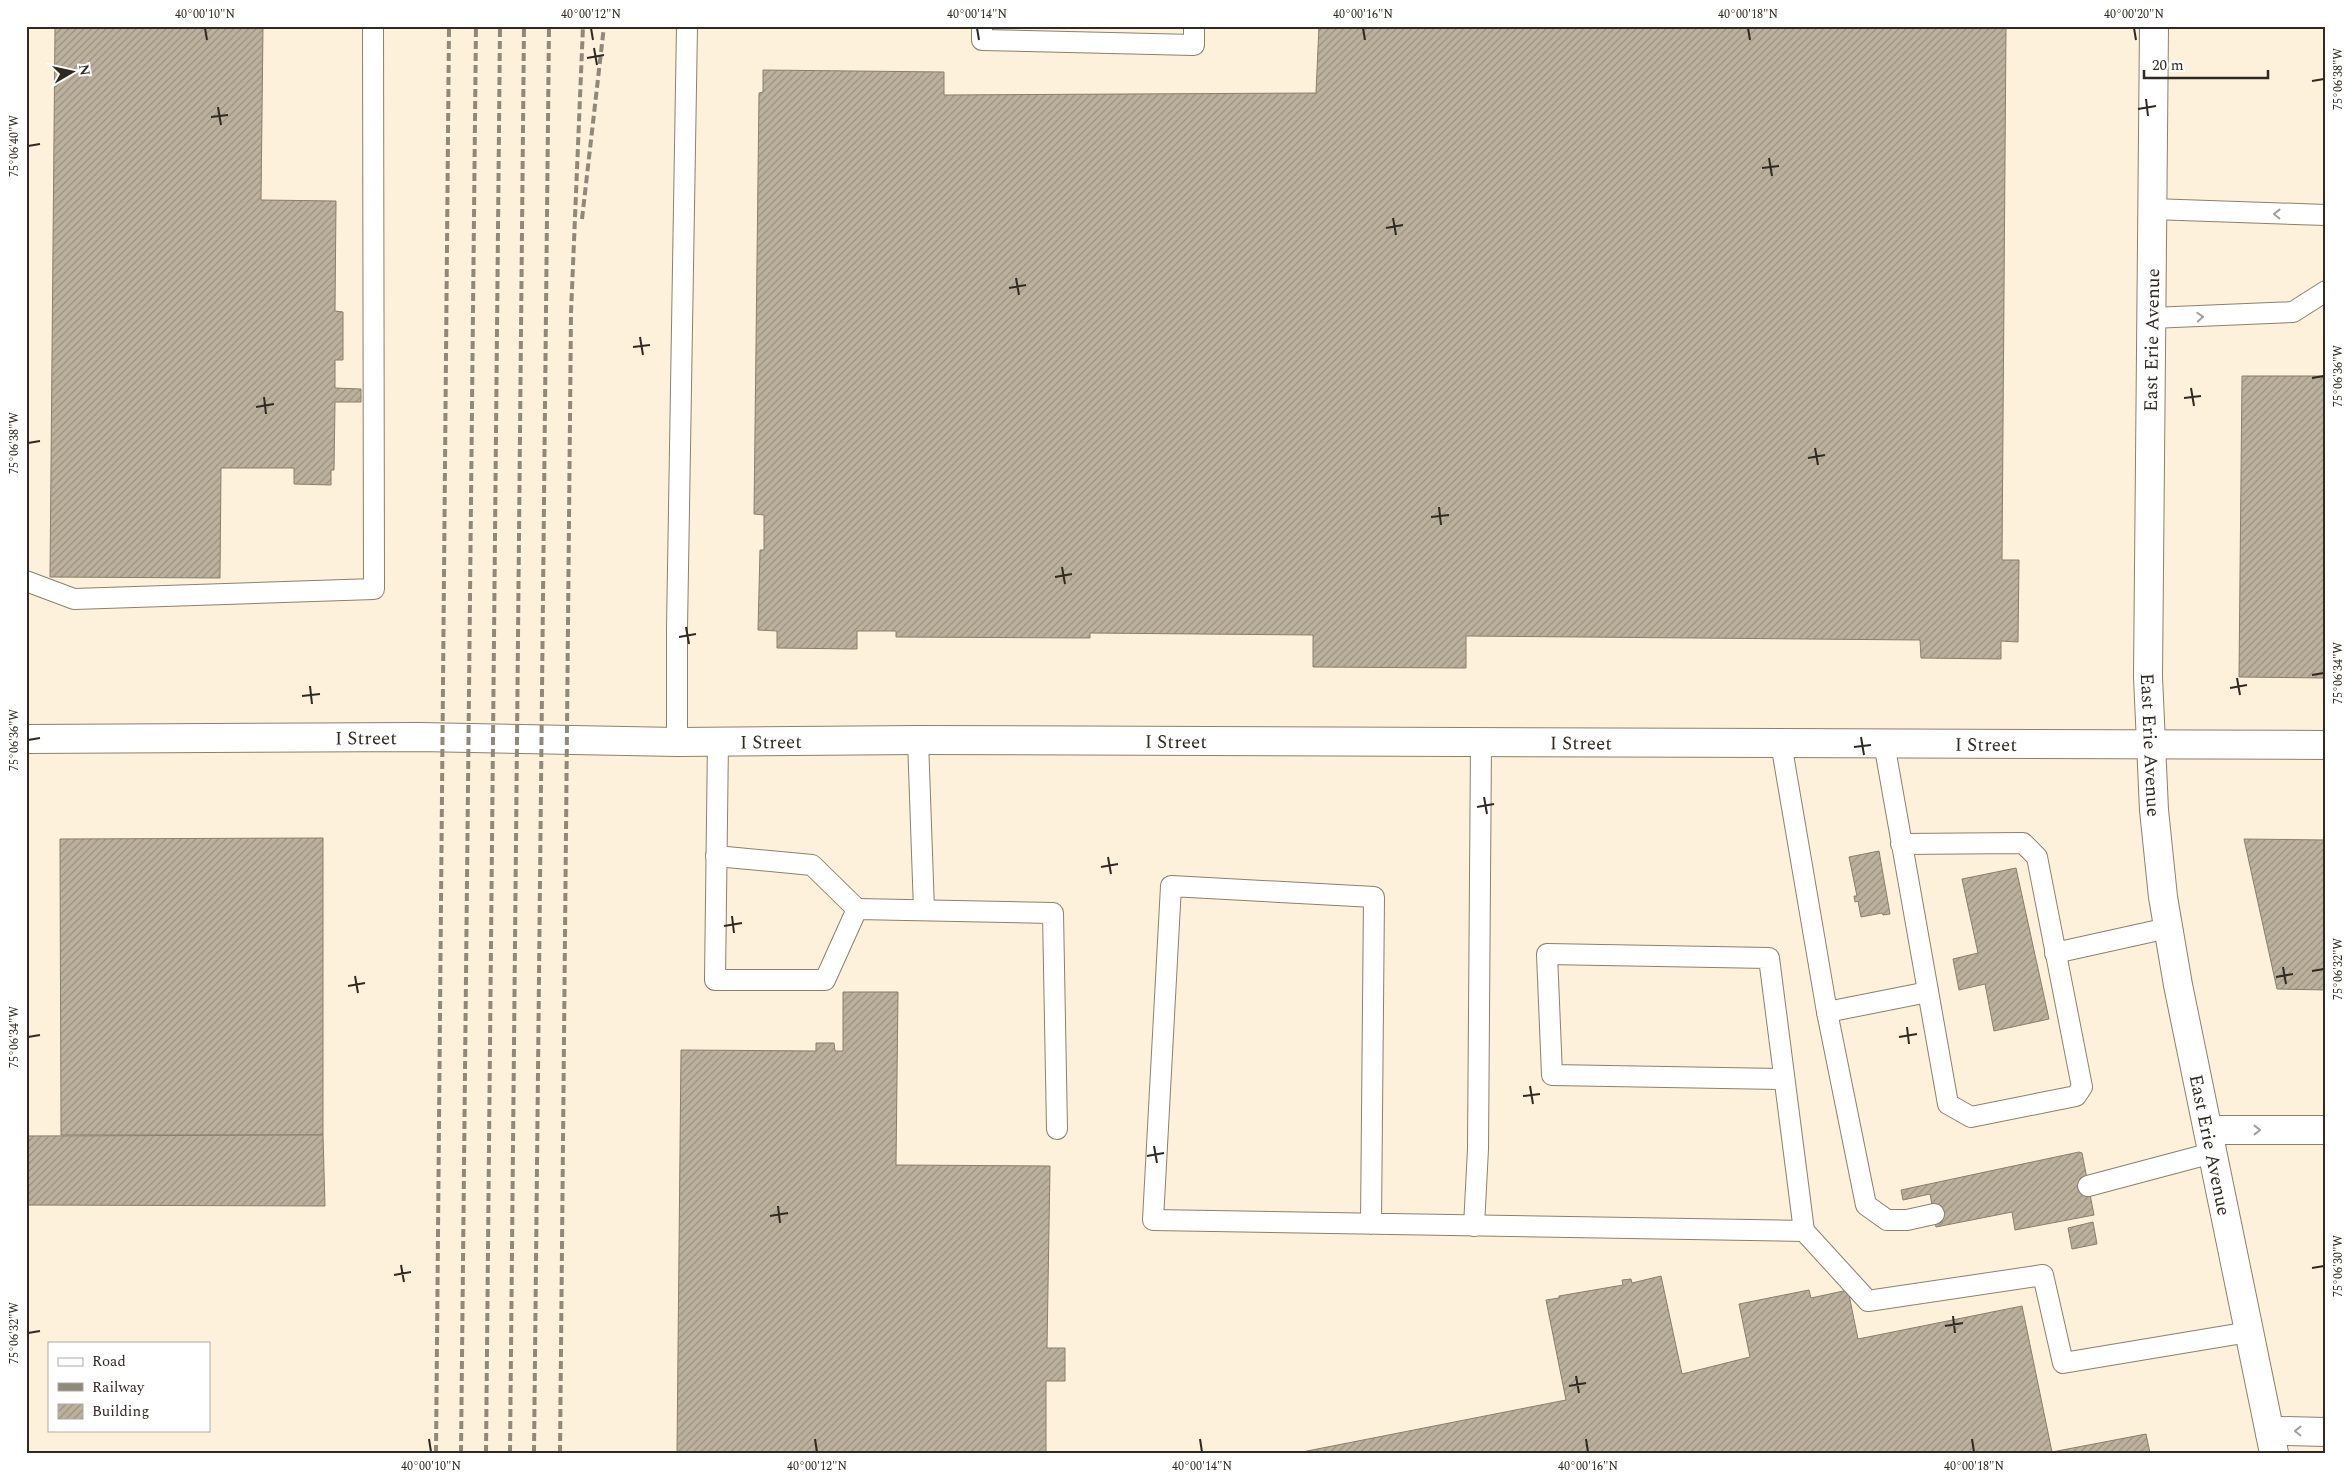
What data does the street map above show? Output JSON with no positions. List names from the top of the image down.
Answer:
{
  "streets": {
    "street": ["East Erie Avenue", "I Street"]
  },
  "crossings": [
    ["East Erie Avenue", "I Street"]
  ],
  "legend": ["Road", "Railway", "Building"],
  "scale_bar": "20 m",
  "north": "right",
  "coordinates": [
    "40°00'10\"N",
    "40°00'12\"N",
    "40°00'14\"N",
    "40°00'16\"N",
    "40°00'18\"N",
    "40°00'20\"N",
    "75°06'38\"W",
    "75°06'40\"W",
    "75°06'36\"W",
    "75°06'34\"W",
    "75°06'32\"W",
    "75°06'30\"W"
  ]
}
